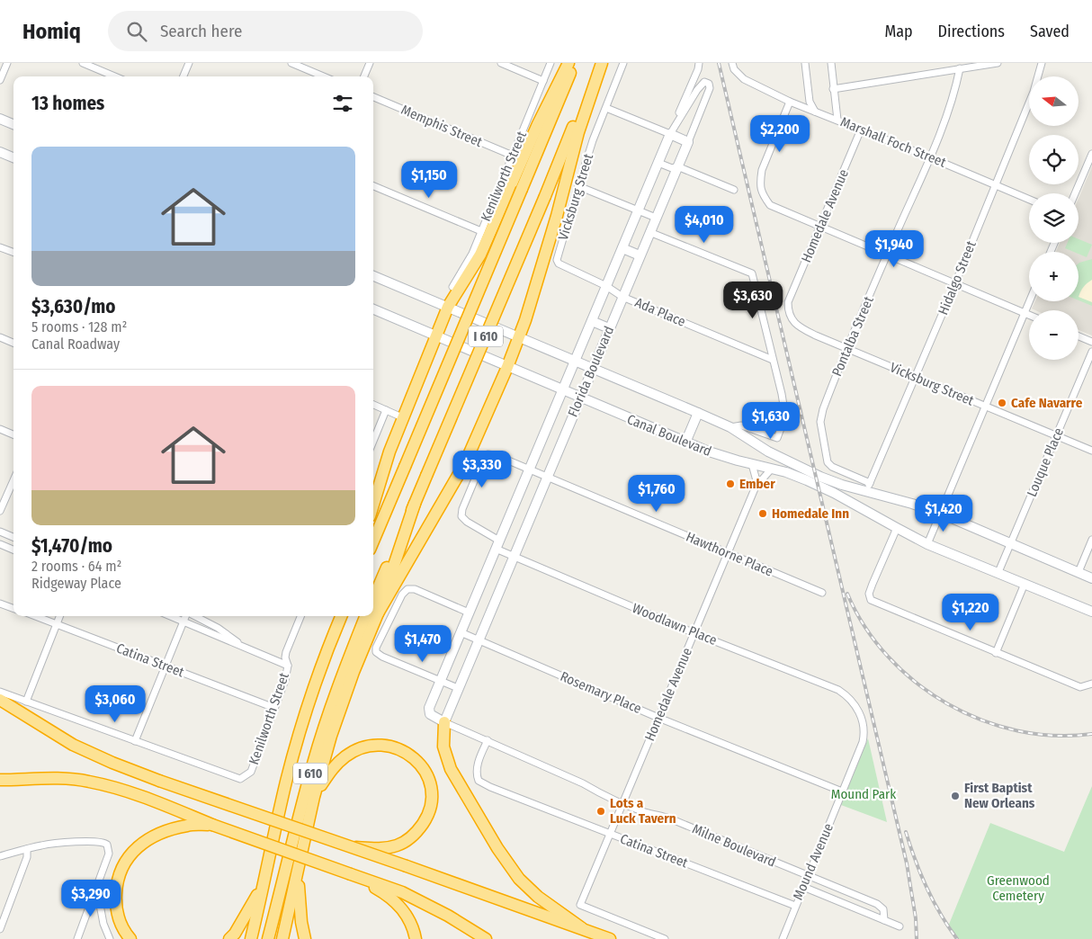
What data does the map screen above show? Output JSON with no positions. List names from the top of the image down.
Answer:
{
  "streets": {
    "highway": ["I 610"],
    "main road": ["Florida Boulevard", "Canal Boulevard", "Milne Boulevard"],
    "street": [
      "Memphis Street",
      "Marshall Foch Street",
      "Kenilworth Street",
      "Vicksburg Street",
      "Homedale Avenue",
      "Hidalgo Street",
      "Ada Place",
      "Pontalba Street",
      "Louque Place",
      "Hawthorne Place",
      "Woodlawn Place",
      "Catina Street",
      "Rosemary Place",
      "Mound Avenue"
    ]
  },
  "crossings": [
    ["Memphis Street", "Kenilworth Street"],
    ["Marshall Foch Street", "Homedale Avenue"],
    ["Marshall Foch Street", "Hidalgo Street"],
    ["Marshall Foch Street", "Pontalba Street"],
    ["Kenilworth Street", "Catina Street"],
    ["Vicksburg Street", "Homedale Avenue"],
    ["Vicksburg Street", "Hidalgo Street"],
    ["Vicksburg Street", "Ada Place"],
    ["Vicksburg Street", "Pontalba Street"],
    ["Vicksburg Street", "Florida Boulevard"],
    ["Vicksburg Street", "Louque Place"],
    ["Homedale Avenue", "Canal Boulevard"],
    ["Homedale Avenue", "Hawthorne Place"],
    ["Homedale Avenue", "Woodlawn Place"],
    ["Homedale Avenue", "Catina Street"],
    ["Homedale Avenue", "Rosemary Place"],
    ["Homedale Avenue", "Milne Boulevard"],
    ["Hidalgo Street", "Pontalba Street"],
    ["Ada Place", "Florida Boulevard"],
    ["Florida Boulevard", "Canal Boulevard"],
    ["Florida Boulevard", "Hawthorne Place"],
    ["Florida Boulevard", "Woodlawn Place"],
    ["Florida Boulevard", "Rosemary Place"],
    ["Florida Boulevard", "Milne Boulevard"],
    ["Canal Boulevard", "Louque Place"],
    ["Hawthorne Place", "Woodlawn Place"],
    ["Woodlawn Place", "Mound Avenue"],
    ["Catina Street", "Milne Boulevard"],
    ["Catina Street", "Mound Avenue"],
    ["Rosemary Place", "Mound Avenue"],
    ["Milne Boulevard", "Mound Avenue"]
  ],
  "parks": ["Mound Park", "Greenwood Cemetery"],
  "places": [
    "Cafe Navarre",
    "Ember",
    "Homedale Inn",
    "First Baptist New Orleans",
    "Lots a Luck Tavern"
  ],
  "north": "left",
  "page": {
    "header": "Homiq",
    "search": "Search here",
    "nav": ["Map", "Directions", "Saved"],
    "map_buttons": ["+", "−"],
    "heading": "13 homes",
    "price": [
      "$2,200",
      "$1,150",
      "$4,010",
      "$1,940",
      "$3,630",
      "$1,630",
      "$3,330",
      "$1,760",
      "$1,420",
      "$1,220",
      "$1,470",
      "$3,060",
      "$3,290"
    ],
    "list": [
      {
        "name": "$3,630/mo",
        "note": "5 rooms · 128 m² · Canal Roadway"
      },
      {
        "name": "$1,470/mo",
        "note": "2 rooms · 64 m² · Ridgeway Place"
      }
    ]
  }
}
